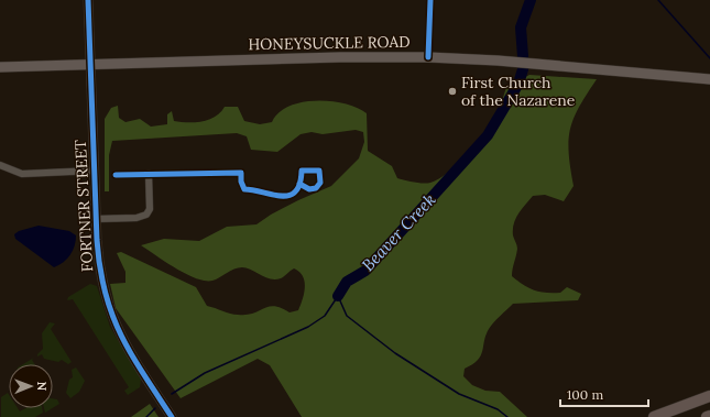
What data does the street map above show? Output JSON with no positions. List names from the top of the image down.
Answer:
{
  "streets": {
    "main road": ["HONEYSUCKLE ROAD"],
    "street": ["FORTNER STREET"]
  },
  "crossings": [
    ["HONEYSUCKLE ROAD", "FORTNER STREET"]
  ],
  "water": ["Beaver Creek"],
  "places": ["First Church of the Nazarene"],
  "scale_bar": "100 m",
  "north": "right"
}
